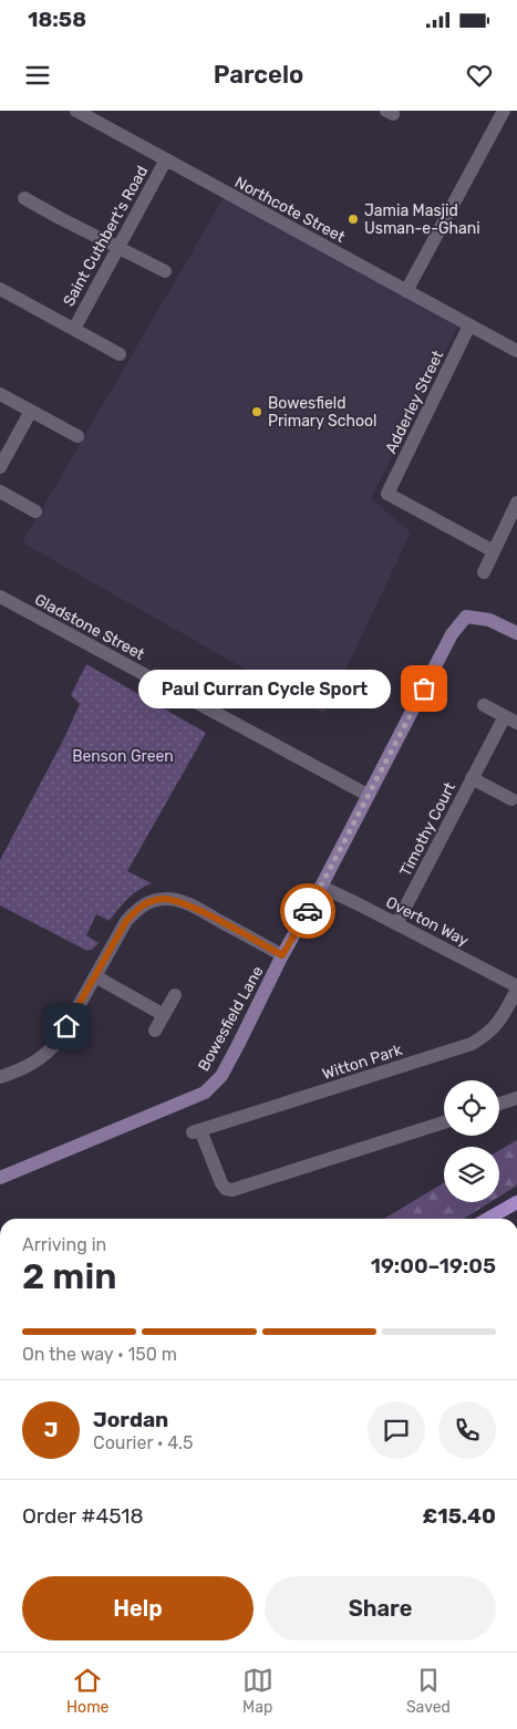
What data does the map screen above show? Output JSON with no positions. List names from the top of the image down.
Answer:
{
  "streets": {
    "street": [
      "Northcote Street",
      "Saint Cuthbert's Road",
      "Adderley Street",
      "Gladstone Street",
      "Timothy Court",
      "Overton Way",
      "Bowesfield Lane",
      "Witton Park"
    ]
  },
  "crossings": [
    ["Northcote Street", "Saint Cuthbert's Road"],
    ["Northcote Street", "Adderley Street"],
    ["Gladstone Street", "Bowesfield Lane"],
    ["Timothy Court", "Overton Way"],
    ["Overton Way", "Bowesfield Lane"],
    ["Overton Way", "Witton Park"]
  ],
  "parks": ["Benson Green"],
  "places": ["Jamia Masjid Usman-e-Ghani", "Bowesfield Primary School", "Paul Curran Cycle Sport"],
  "page": {
    "status": "18:58",
    "header": "Parcelo",
    "bubble": "Paul Curran Cycle Sport",
    "heading": ["2 min", "Arriving in", "19:00–19:05"],
    "panel": [
      "Jordan",
      "Courier · 4.5",
      "Order #4518",
      "£15.40"
    ],
    "bar": "On the way · 150 m",
    "round": "J",
    "buttons": ["Help", "Share"],
    "tabs": ["Home", "Map", "Saved"]
  }
}
